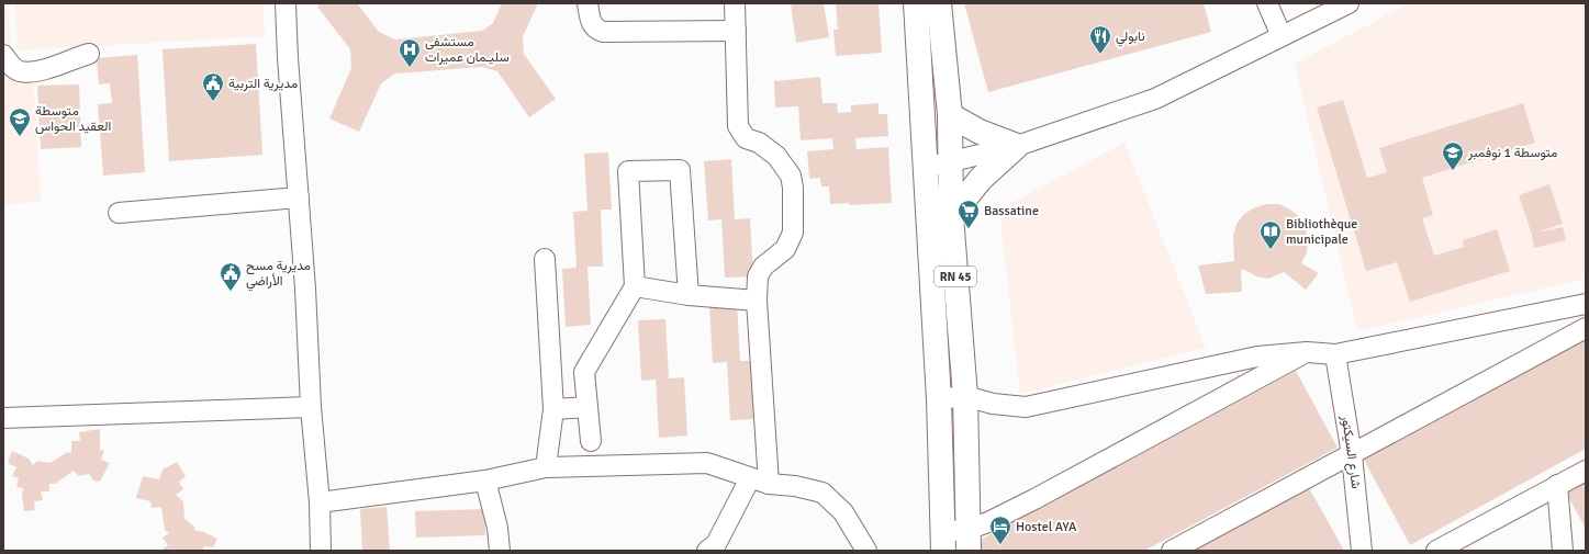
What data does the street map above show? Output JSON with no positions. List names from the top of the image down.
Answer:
{
  "streets": {
    "main road": ["RN 45"],
    "street": ["شارع السيكتور"]
  },
  "places": {
    "restaurant": ["نابولي"],
    "hospital": ["مستشفى سليـمان عميرات"],
    "public building": ["مديرية التربية", "مديرية مسح الأراضي"],
    "school or university": ["متوسطة العقيد الحواس", "متوسطة 1 نوفمبر"],
    "supermarket": ["Bassatine"],
    "library": ["Bibliothèque municipale"],
    "hotel": ["Hostel AYA"]
  }
}
